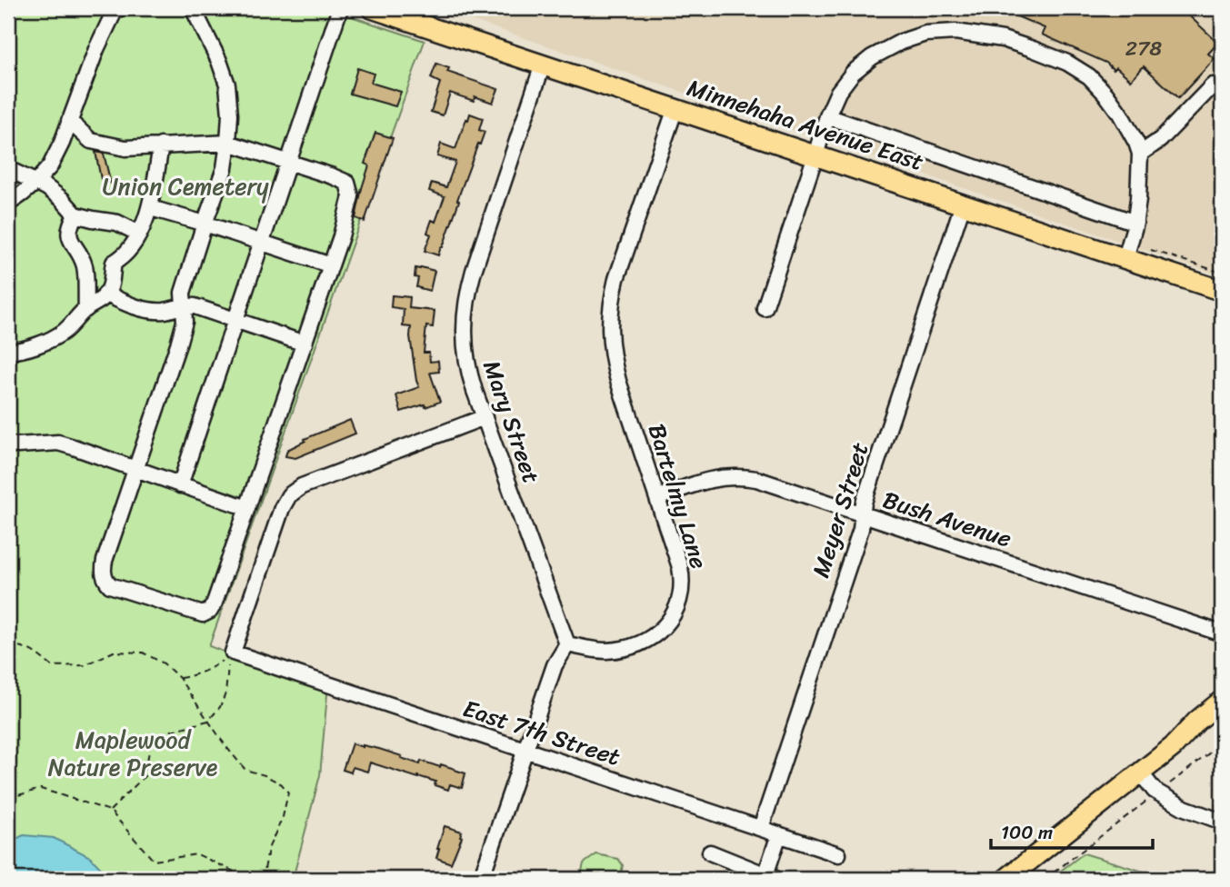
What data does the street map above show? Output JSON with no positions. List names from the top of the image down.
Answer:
{
  "streets": {
    "main road": ["Minnehaha Avenue East"],
    "street": [
      "Mary Street",
      "Bartelmy Lane",
      "Meyer Street",
      "Bush Avenue",
      "East 7th Street"
    ]
  },
  "crossings": [
    ["Minnehaha Avenue East", "Mary Street"],
    ["Minnehaha Avenue East", "Bartelmy Lane"],
    ["Minnehaha Avenue East", "Meyer Street"],
    ["Mary Street", "Bartelmy Lane"],
    ["Bartelmy Lane", "Bush Avenue"],
    ["Meyer Street", "Bush Avenue"],
    ["Meyer Street", "East 7th Street"]
  ],
  "parks": ["Union Cemetery", "Maplewood Nature Preserve"],
  "house_numbers": ["278"],
  "scale_bar": "100 m"
}
